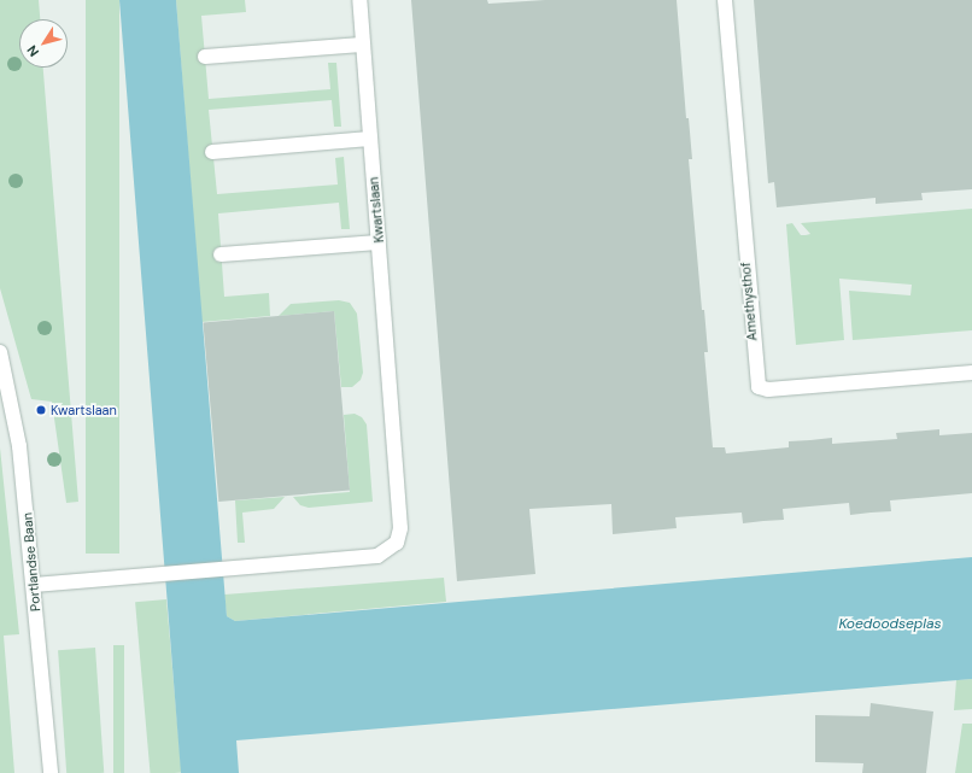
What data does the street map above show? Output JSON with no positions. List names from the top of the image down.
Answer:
{
  "streets": {
    "street": ["Kwartslaan", "Amethysthof", "Portlandse Baan"]
  },
  "crossings": [
    ["Kwartslaan", "Portlandse Baan"]
  ],
  "water": ["Koedoodseplas"],
  "places": ["Kwartslaan"],
  "north": "bottom left"
}
